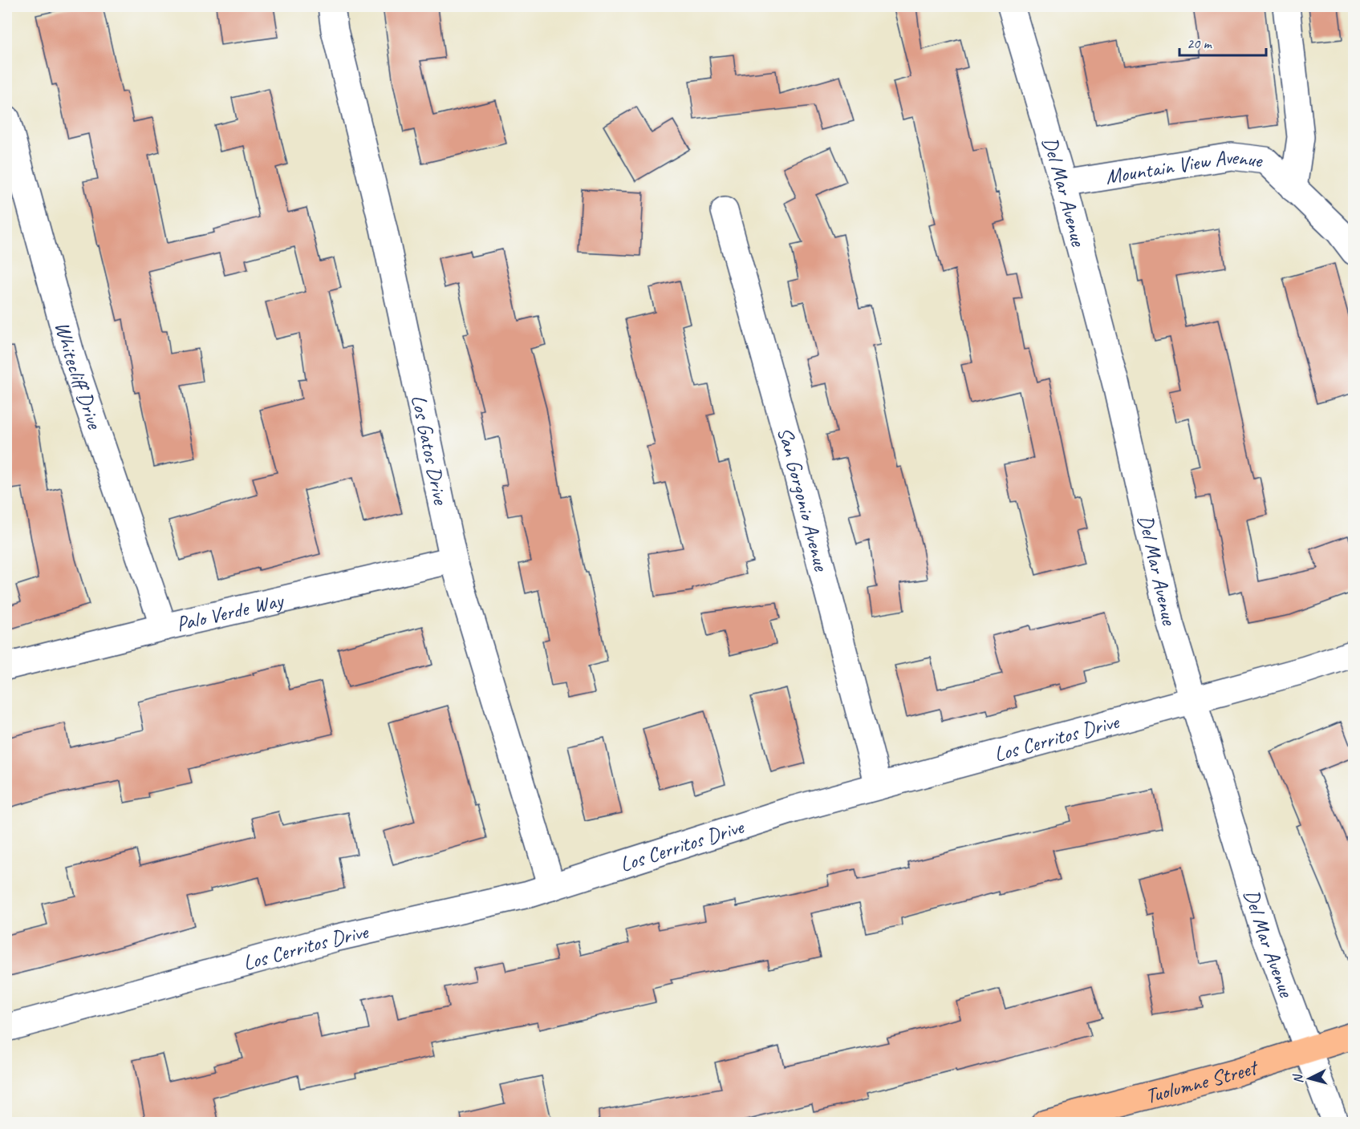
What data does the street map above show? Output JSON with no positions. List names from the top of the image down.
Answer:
{
  "streets": {
    "main road": ["Tuolumne Street"],
    "street": [
      "Mountain View Avenue",
      "Del Mar Avenue",
      "Whitecliff Drive",
      "Los Gatos Drive",
      "San Gorgonio Avenue",
      "Palo Verde Way",
      "Los Cerritos Drive"
    ]
  },
  "crossings": [
    ["Mountain View Avenue", "Del Mar Avenue"],
    ["Del Mar Avenue", "Los Cerritos Drive"],
    ["Del Mar Avenue", "Tuolumne Street"],
    ["Whitecliff Drive", "Palo Verde Way"],
    ["Los Gatos Drive", "Palo Verde Way"],
    ["Los Gatos Drive", "Los Cerritos Drive"],
    ["San Gorgonio Avenue", "Los Cerritos Drive"]
  ],
  "scale_bar": "20 m",
  "north": "left"
}
